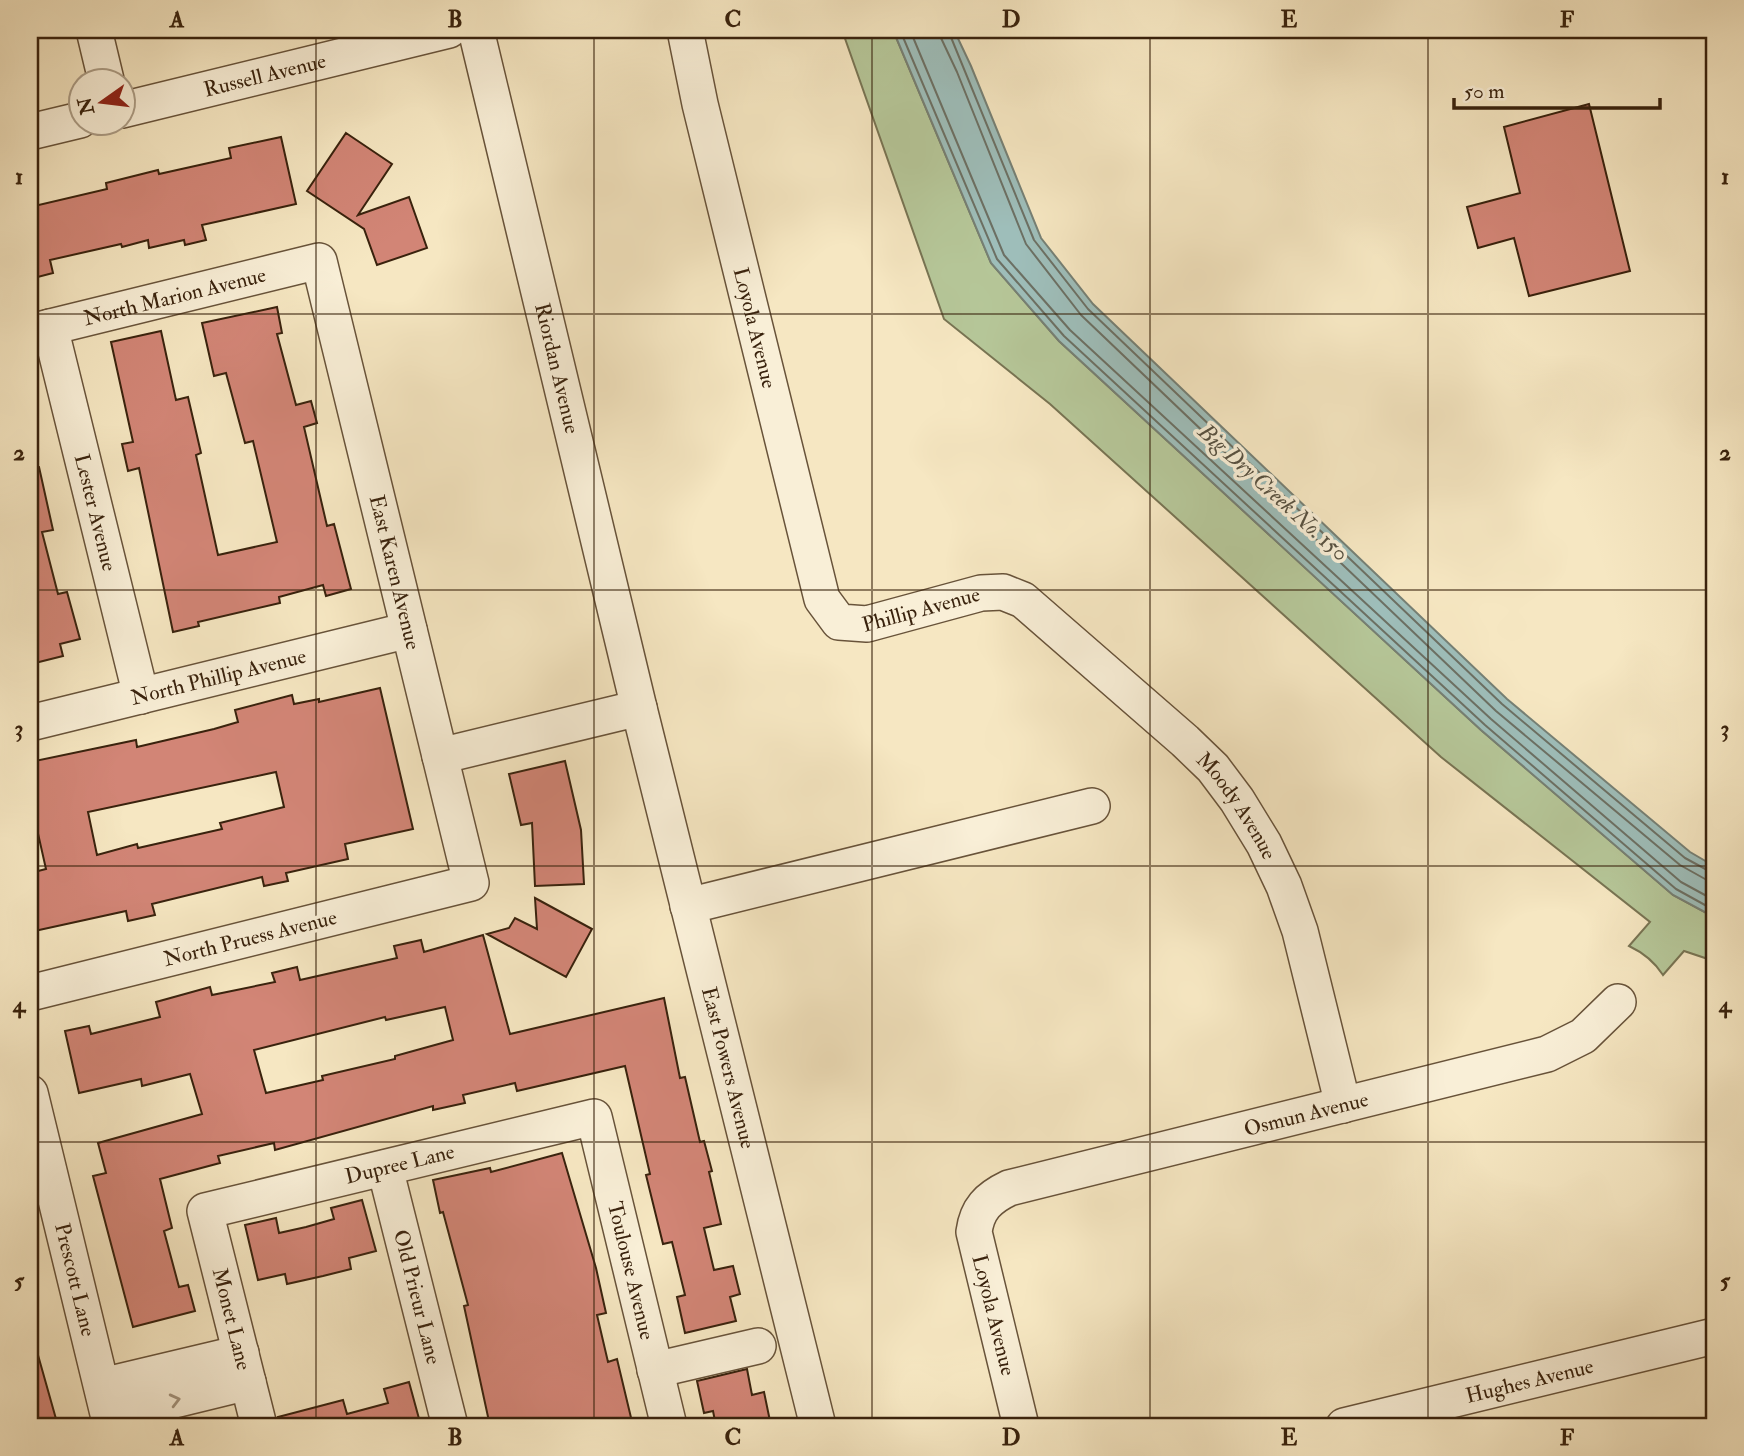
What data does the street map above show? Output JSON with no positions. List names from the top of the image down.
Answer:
{
  "streets": {
    "street": [
      "Russell Avenue",
      "North Marion Avenue",
      "Loyola Avenue",
      "Riordan Avenue",
      "Lester Avenue",
      "East Karen Avenue",
      "Phillip Avenue",
      "North Phillip Avenue",
      "Moody Avenue",
      "North Pruess Avenue",
      "East Powers Avenue",
      "Osmun Avenue",
      "Dupree Lane",
      "Toulouse Avenue",
      "Prescott Lane",
      "Old Prieur Lane",
      "Monet Lane",
      "Hughes Avenue"
    ]
  },
  "crossings": [
    ["North Marion Avenue", "Lester Avenue"],
    ["North Marion Avenue", "East Karen Avenue"],
    ["Loyola Avenue", "Phillip Avenue"],
    ["Loyola Avenue", "Osmun Avenue"],
    ["Riordan Avenue", "East Powers Avenue"],
    ["Lester Avenue", "North Phillip Avenue"],
    ["East Karen Avenue", "North Phillip Avenue"],
    ["East Karen Avenue", "North Pruess Avenue"],
    ["Phillip Avenue", "Moody Avenue"],
    ["Moody Avenue", "Osmun Avenue"],
    ["Dupree Lane", "Toulouse Avenue"],
    ["Dupree Lane", "Old Prieur Lane"],
    ["Dupree Lane", "Monet Lane"]
  ],
  "water": ["Big Dry Creek No. 150"],
  "scale_bar": "50 m",
  "north": "left",
  "grid": {
    "columns": [
      "A",
      "B",
      "C",
      "D",
      "E",
      "F"
    ],
    "rows": [
      "1",
      "2",
      "3",
      "4",
      "5"
    ]
  }
}
